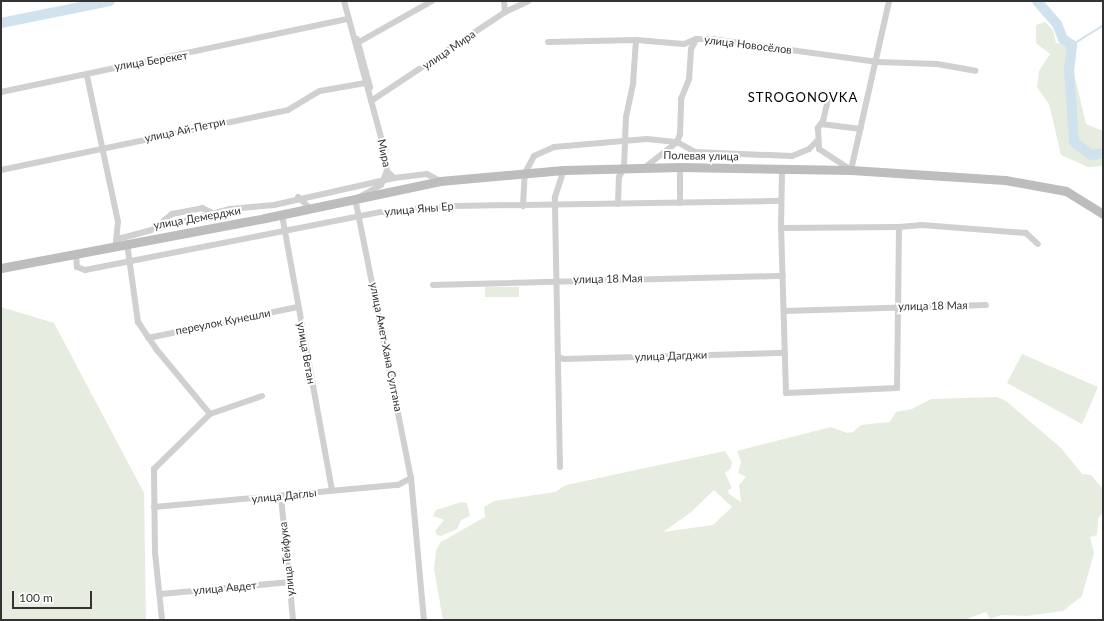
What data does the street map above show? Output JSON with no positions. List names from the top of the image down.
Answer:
{
  "streets": {
    "main road": ["Полевая улица", "улица Демерджи"],
    "street": [
      "улица Новосёлов",
      "улица Мира",
      "улица Берекет",
      "улица Ай-Петри",
      "Мира",
      "улица Яны Ер",
      "улица 18 Мая",
      "переулок Кунешли",
      "улица Амет-Хана Султана",
      "улица Ветан",
      "улица Дагджи",
      "улица Даглы",
      "улица Тейфука",
      "улица Авдет"
    ]
  },
  "crossings": [
    ["улица Мира", "Мира"],
    ["Мира", "Полевая улица"],
    ["Полевая улица", "улица Демерджи"],
    ["улица Яны Ер", "улица Демерджи"],
    ["улица Яны Ер", "улица Амет-Хана Султана"],
    ["улица Яны Ер", "улица Ветан"],
    ["улица Демерджи", "улица Амет-Хана Султана"],
    ["улица Демерджи", "улица Ветан"],
    ["переулок Кунешли", "улица Ветан"],
    ["улица Амет-Хана Султана", "улица Даглы"],
    ["улица Ветан", "улица Даглы"],
    ["улица Даглы", "улица Тейфука"],
    ["улица Тейфука", "улица Авдет"]
  ],
  "districts": ["STROGONOVKA"],
  "scale_bar": "100 m"
}
